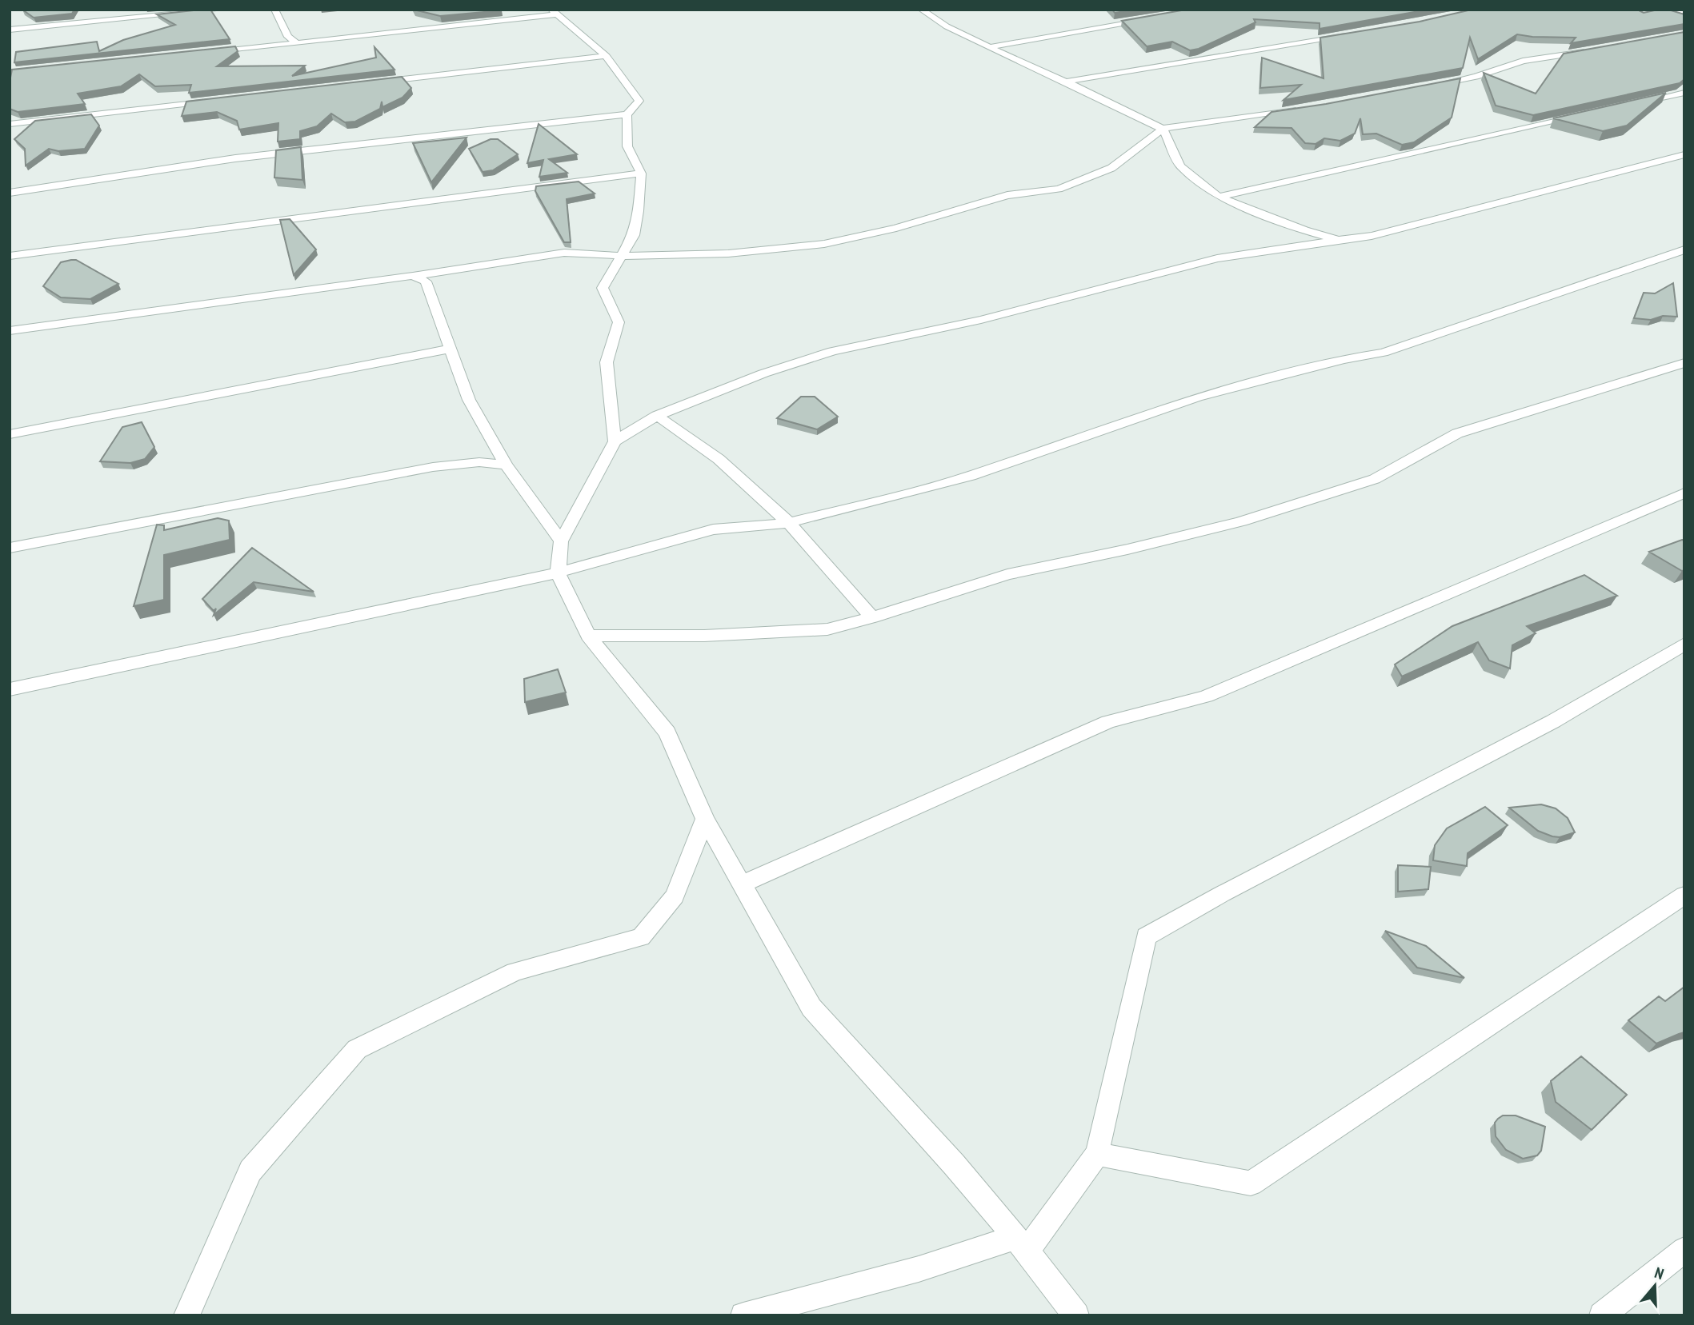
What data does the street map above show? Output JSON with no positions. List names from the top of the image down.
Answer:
{
  "north": "top"
}
